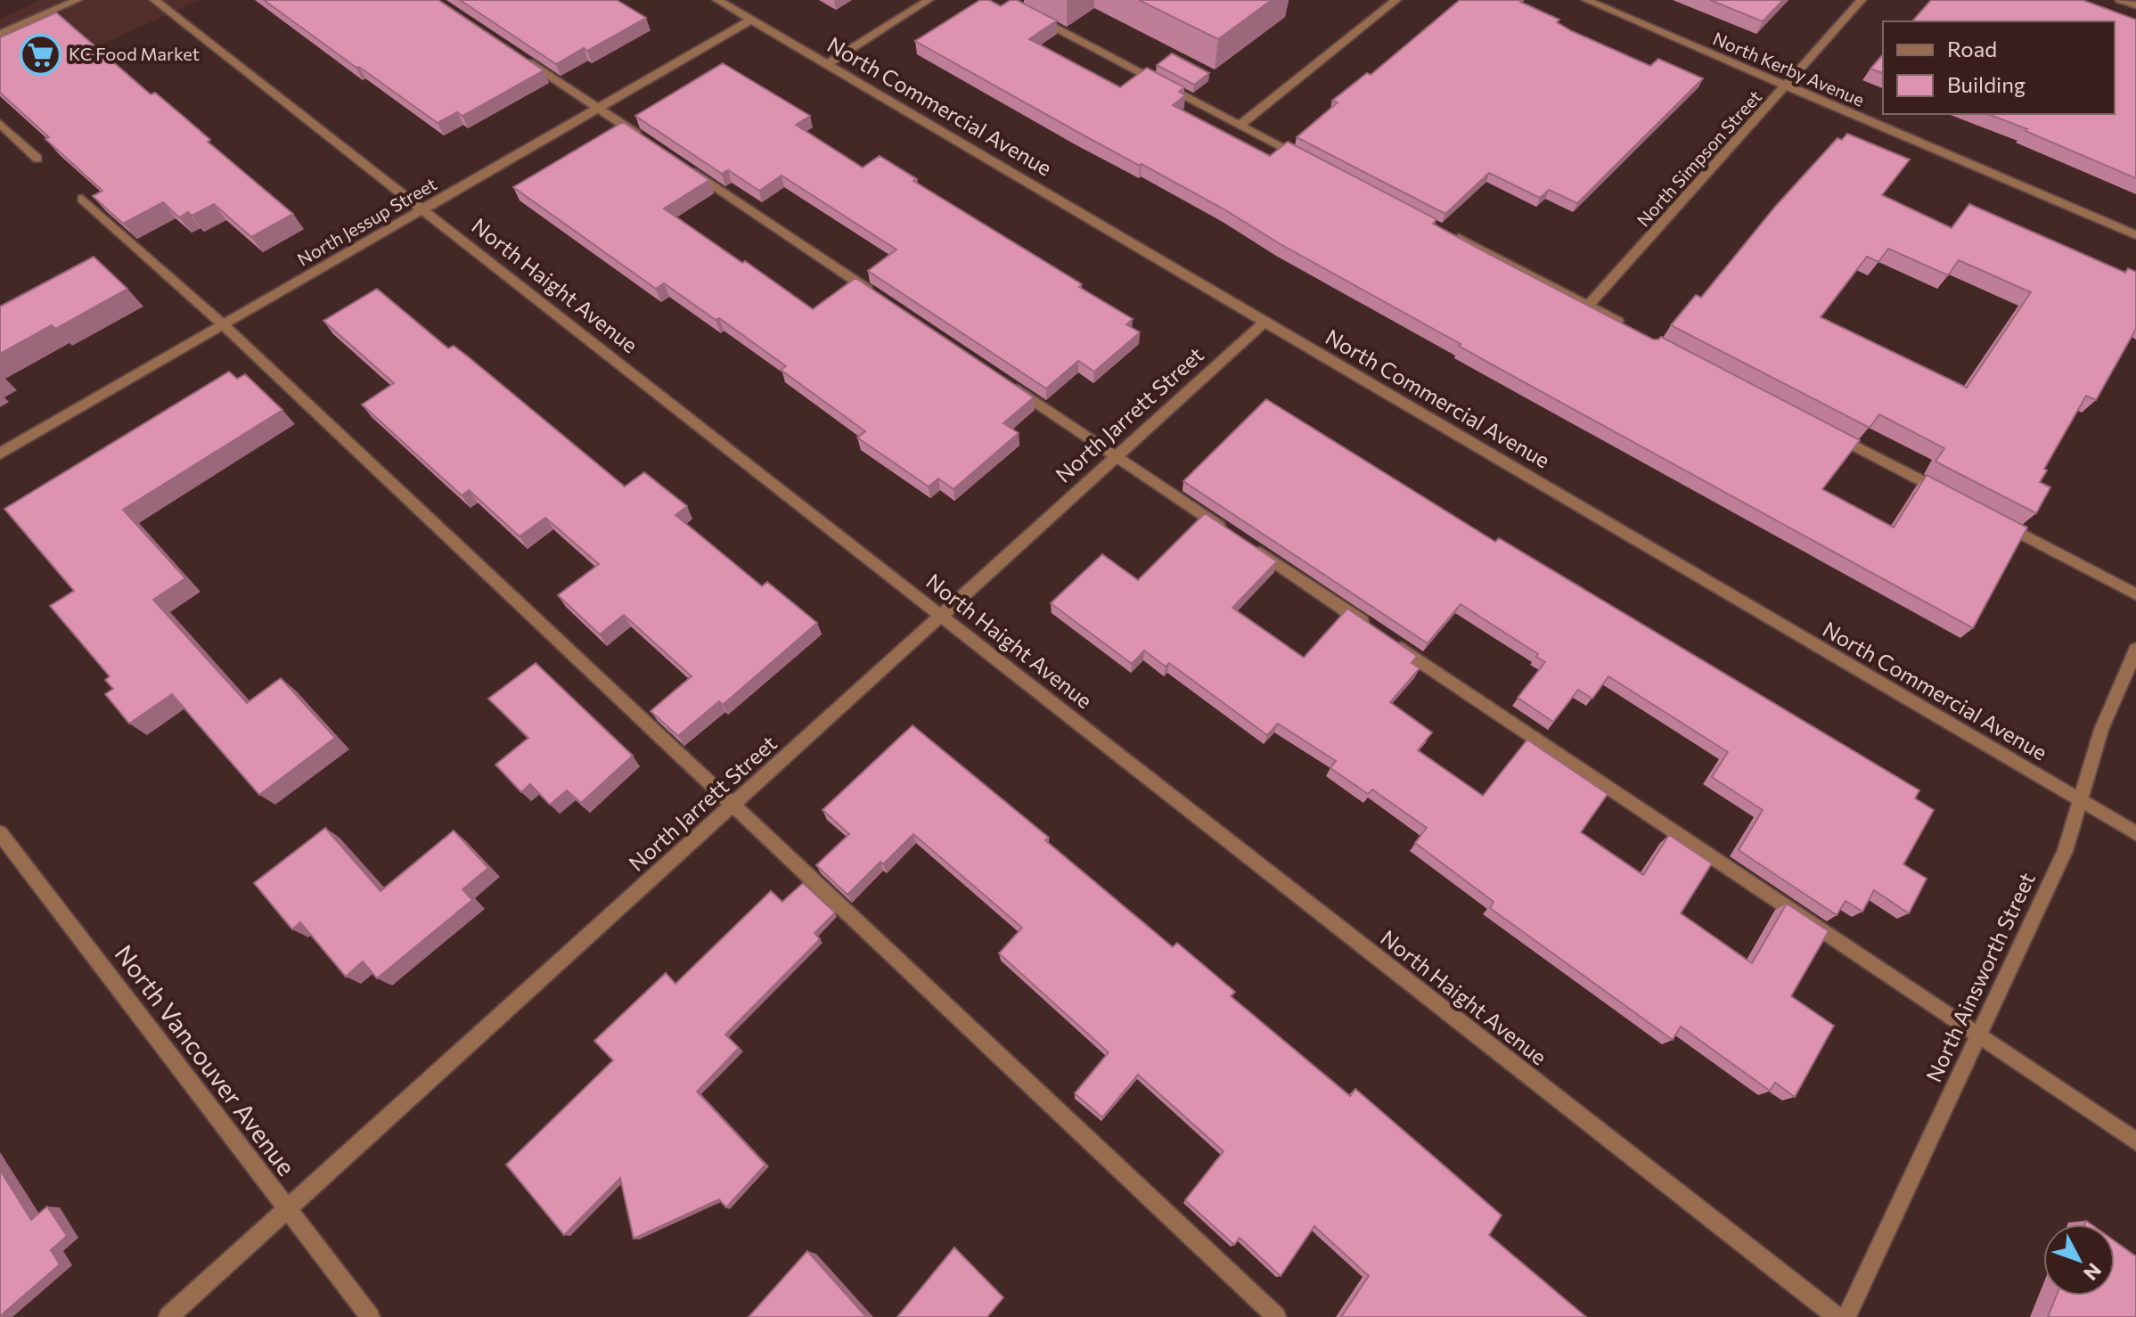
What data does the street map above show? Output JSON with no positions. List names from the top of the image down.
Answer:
{
  "streets": {
    "street": [
      "North Kerby Avenue",
      "North Commercial Avenue",
      "North Simpson Street",
      "North Jessup Street",
      "North Haight Avenue",
      "North Jarrett Street",
      "North Ainsworth Street",
      "North Vancouver Avenue"
    ]
  },
  "crossings": [
    ["North Kerby Avenue", "North Simpson Street"],
    ["North Commercial Avenue", "North Jessup Street"],
    ["North Commercial Avenue", "North Jarrett Street"],
    ["North Commercial Avenue", "North Ainsworth Street"],
    ["North Jessup Street", "North Haight Avenue"],
    ["North Haight Avenue", "North Jarrett Street"],
    ["North Jarrett Street", "North Vancouver Avenue"]
  ],
  "places": {
    "supermarket": ["KC Food Market"]
  },
  "legend": ["Road", "Building"],
  "north": "bottom right"
}
